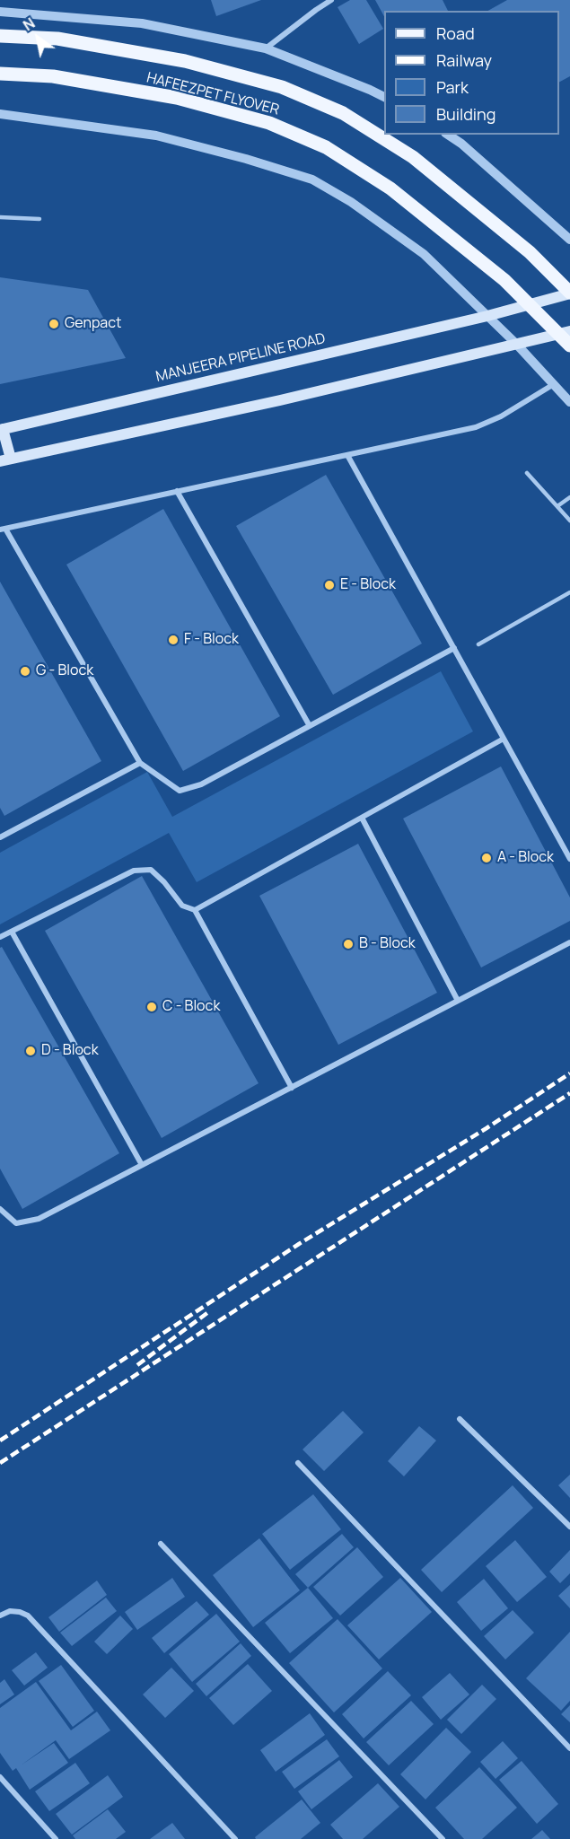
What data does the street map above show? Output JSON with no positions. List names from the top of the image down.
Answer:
{
  "streets": {
    "main road": ["HAFEEZPET FLYOVER", "MANJEERA PIPELINE ROAD"]
  },
  "crossings": [
    ["HAFEEZPET FLYOVER", "MANJEERA PIPELINE ROAD"]
  ],
  "places": [
    "Genpact",
    "E - Block",
    "F - Block",
    "G - Block",
    "A - Block",
    "B - Block",
    "C - Block",
    "D - Block"
  ],
  "legend": [
    "Road",
    "Railway",
    "Park",
    "Building"
  ],
  "north": "top left"
}
